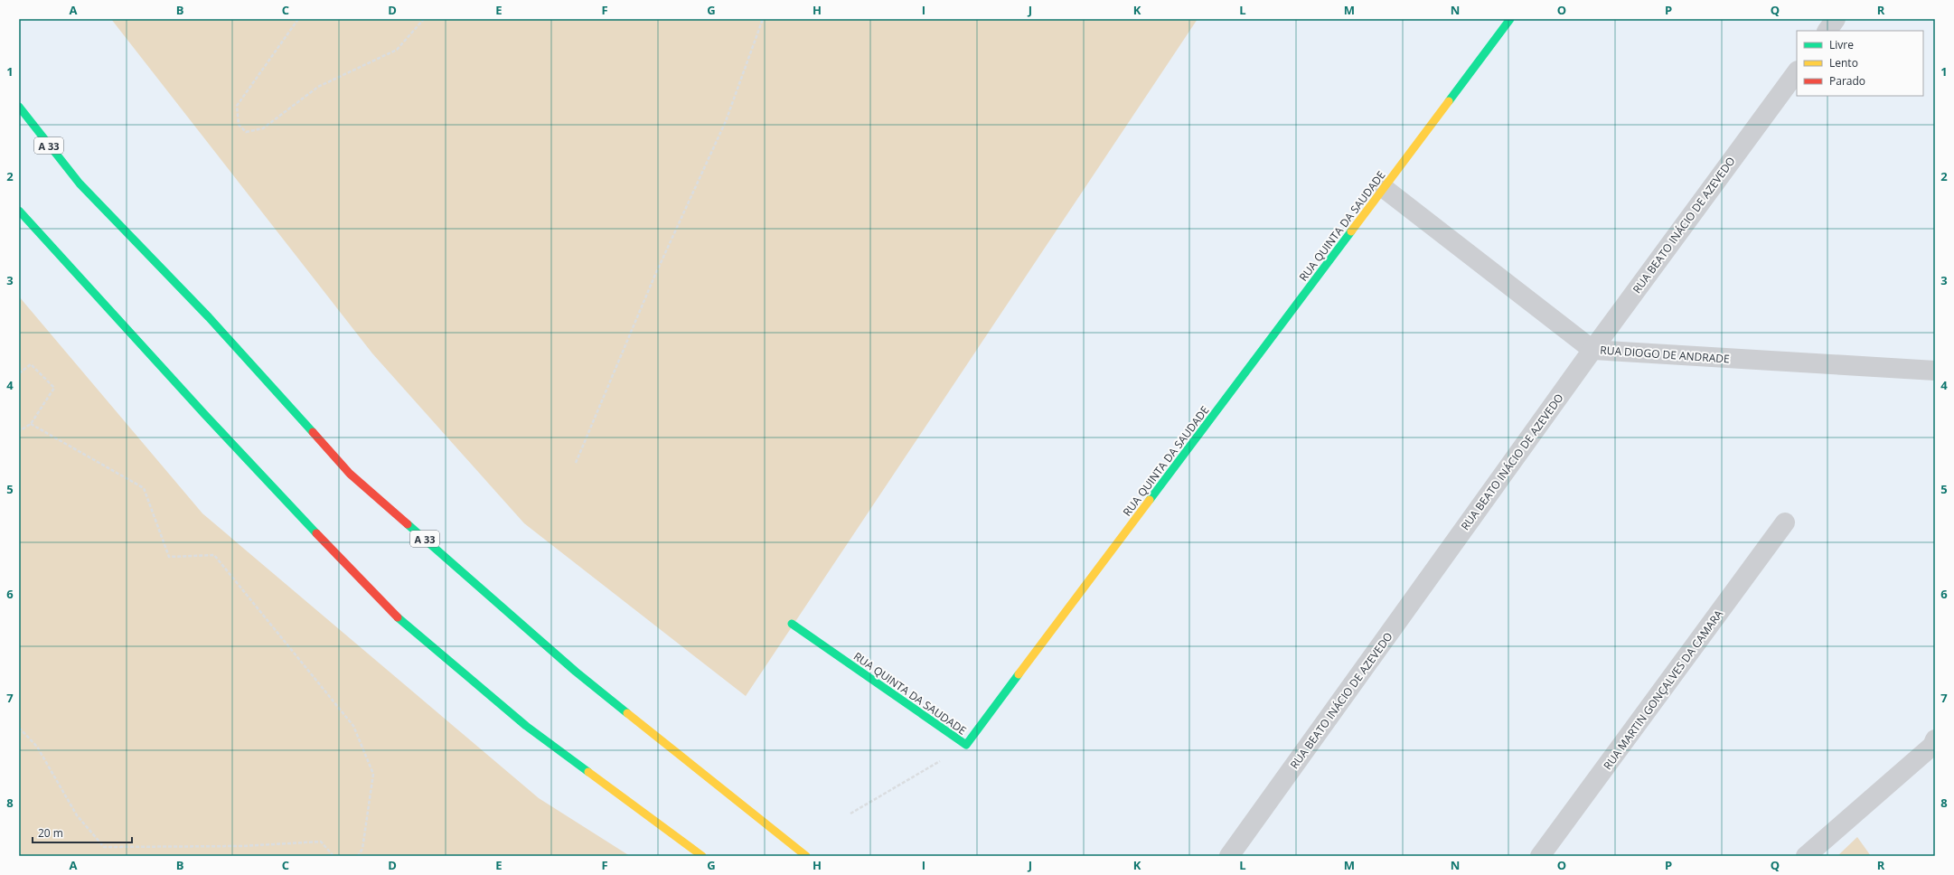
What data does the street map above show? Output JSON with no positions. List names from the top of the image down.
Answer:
{
  "streets": {
    "main road": ["A 33", "RUA QUINTA DA SAUDADE"],
    "street": ["RUA BEATO INÁCIO DE AZEVEDO", "RUA DIOGO DE ANDRADE", "RUA MARTIN GONÇALVES DA CAMARA"]
  },
  "crossings": [
    ["RUA BEATO INÁCIO DE AZEVEDO", "RUA DIOGO DE ANDRADE"],
    ["RUA QUINTA DA SAUDADE", "RUA DIOGO DE ANDRADE"]
  ],
  "legend": ["Livre", "Lento", "Parado"],
  "scale_bar": "20 m",
  "grid": {
    "columns": [
      "A",
      "B",
      "C",
      "D",
      "E",
      "F",
      "G",
      "H",
      "I",
      "J",
      "K",
      "L",
      "M",
      "N",
      "O",
      "P",
      "Q",
      "R"
    ],
    "rows": [
      "1",
      "2",
      "3",
      "4",
      "5",
      "6",
      "7",
      "8"
    ]
  }
}
